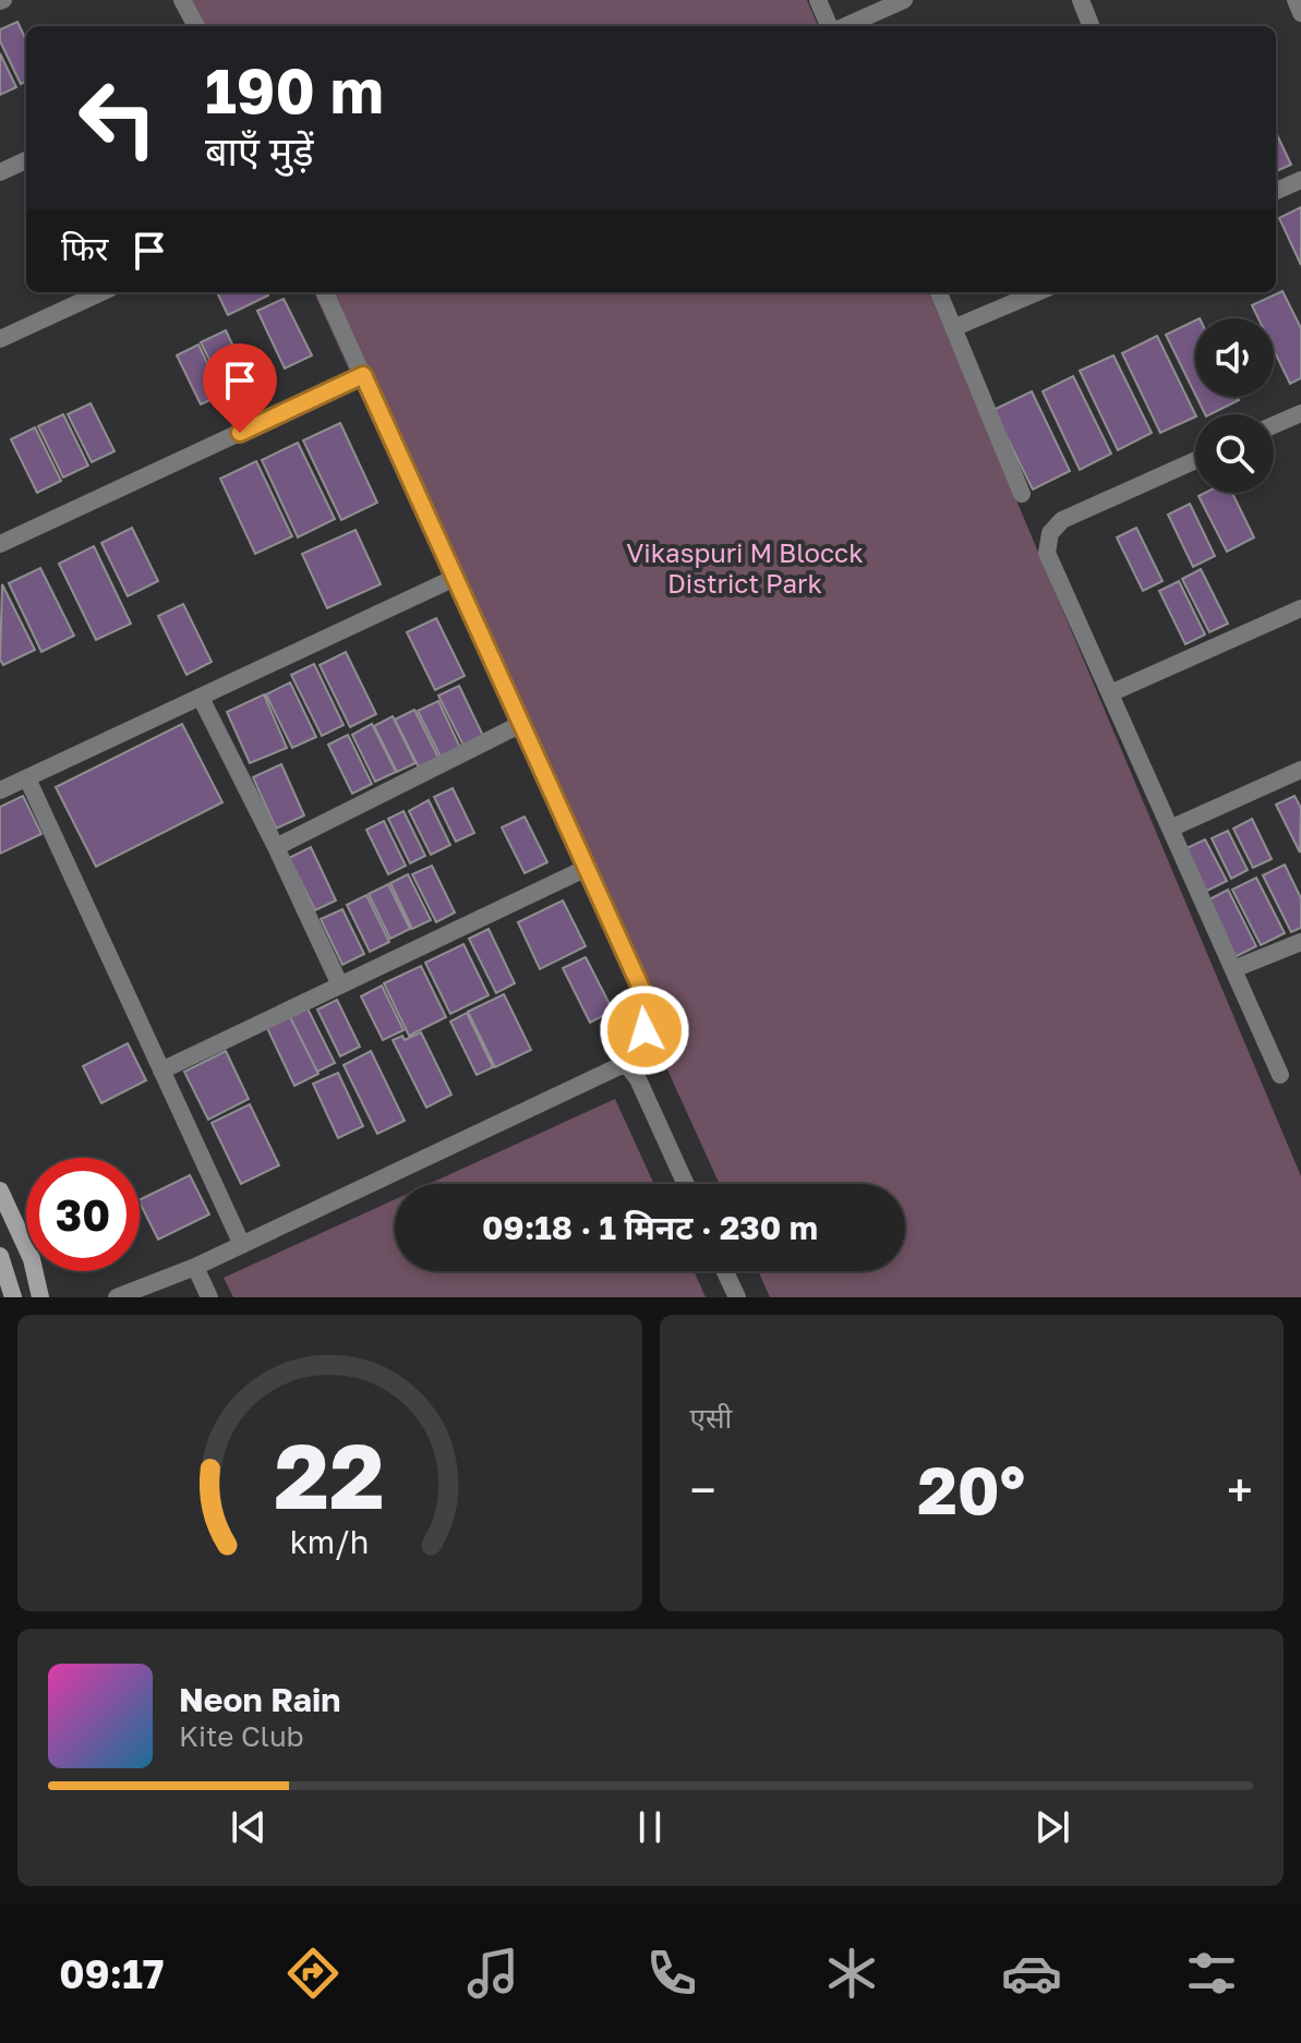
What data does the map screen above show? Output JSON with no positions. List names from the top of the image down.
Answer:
{
  "parks": ["Vikaspuri M Blocck District Park"],
  "page": {
    "turn": ["190 m", "बाएँ मुड़ें"],
    "then": "फिर",
    "limit": "30",
    "trip": "09:18 · 1 मिनट · 230 m",
    "tile": "एसी",
    "heat": ["−", "20°", "+"],
    "song": ["Neon Rain", "Kite Club"],
    "tabs": "09:17",
    "gauge": ["22", "km/h"]
  }
}
